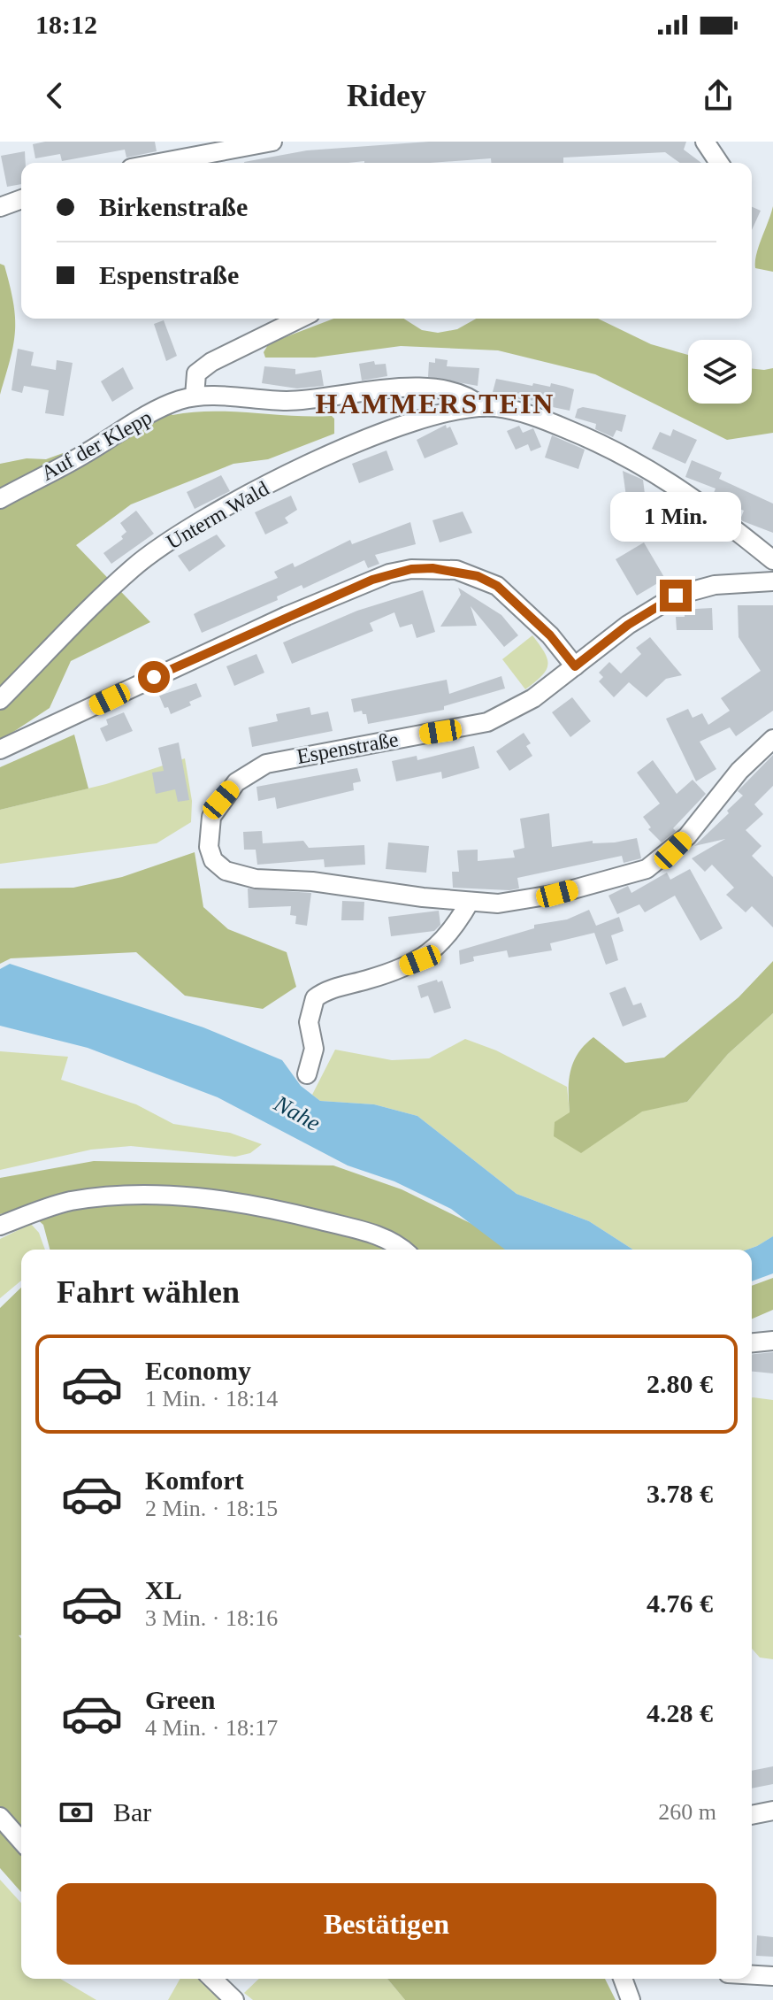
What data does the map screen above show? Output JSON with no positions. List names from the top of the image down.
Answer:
{
  "streets": {
    "street": ["Auf der Klepp", "Unterm Wald", "Espenstraße"]
  },
  "districts": ["HAMMERSTEIN"],
  "water": ["Nahe"],
  "page": {
    "status": "18:12",
    "header": "Ridey",
    "banner": ["Birkenstraße", "Espenstraße"],
    "bubble": "1 Min.",
    "heading": "Fahrt wählen",
    "list": [
      {
        "name": "Economy",
        "note": "1 Min. · 18:14",
        "value": "2.80 €"
      },
      {
        "name": "Komfort",
        "note": "2 Min. · 18:15",
        "value": "3.78 €"
      },
      {
        "name": "XL",
        "note": "3 Min. · 18:16",
        "value": "4.76 €"
      },
      {
        "name": "Green",
        "note": "4 Min. · 18:17",
        "value": "4.28 €"
      }
    ],
    "pay": ["Bar", "260 m"],
    "buttons": "Bestätigen"
  }
}
